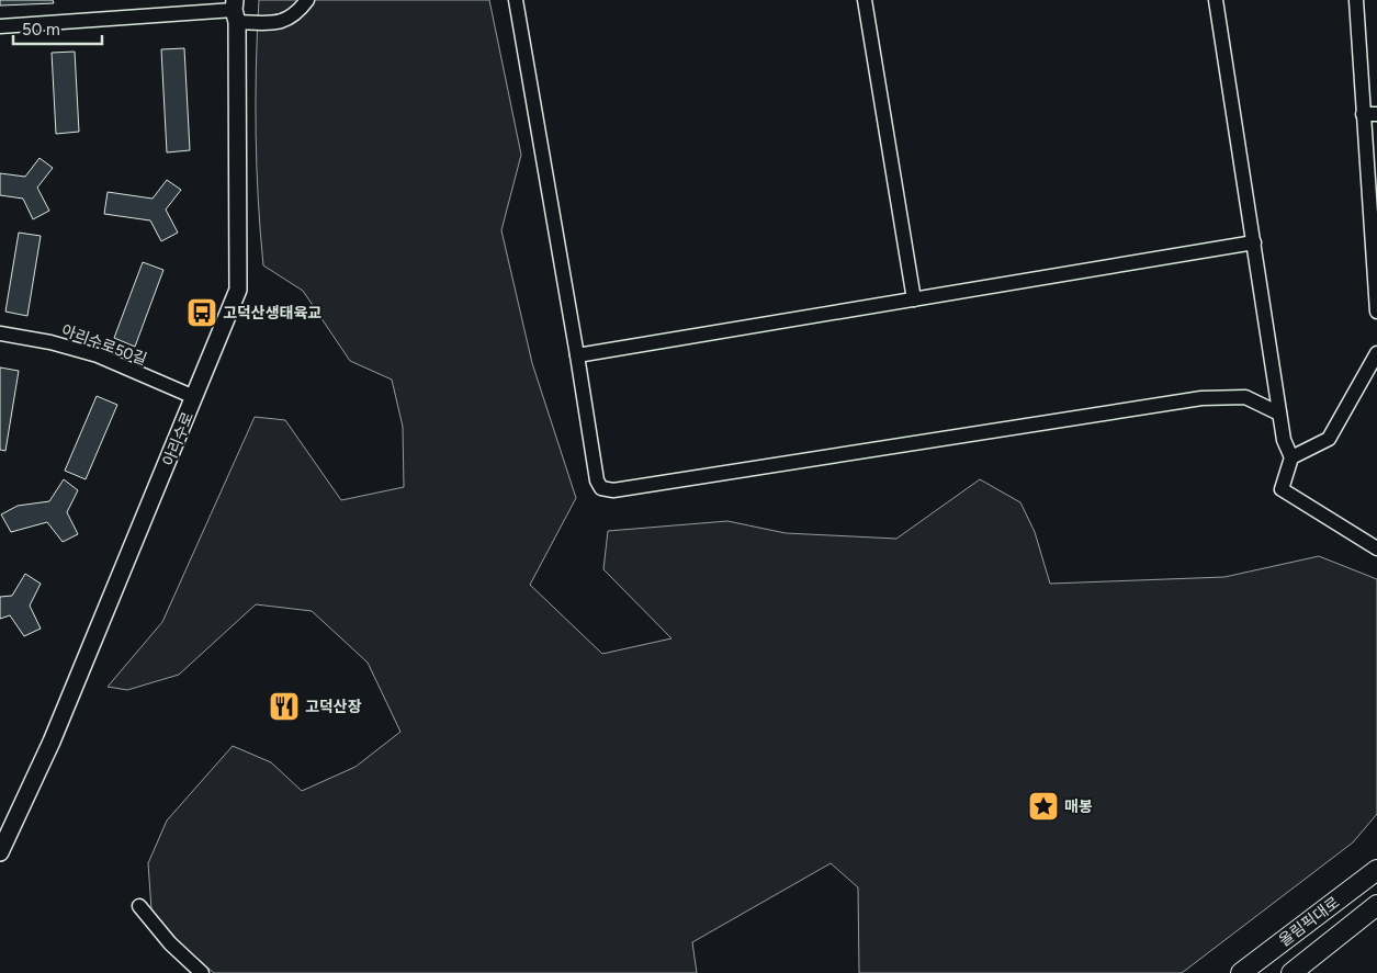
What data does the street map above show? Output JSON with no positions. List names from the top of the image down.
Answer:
{
  "streets": {
    "highway": ["올림픽대로"],
    "main road": ["아리수로"],
    "street": ["아리수로50길"]
  },
  "crossings": [
    ["아리수로50길", "아리수로"]
  ],
  "places": {
    "bus stop": ["고덕산생태육교"],
    "restaurant": ["고덕산장"],
    "place": ["매봉"]
  },
  "scale_bar": "50 m"
}
